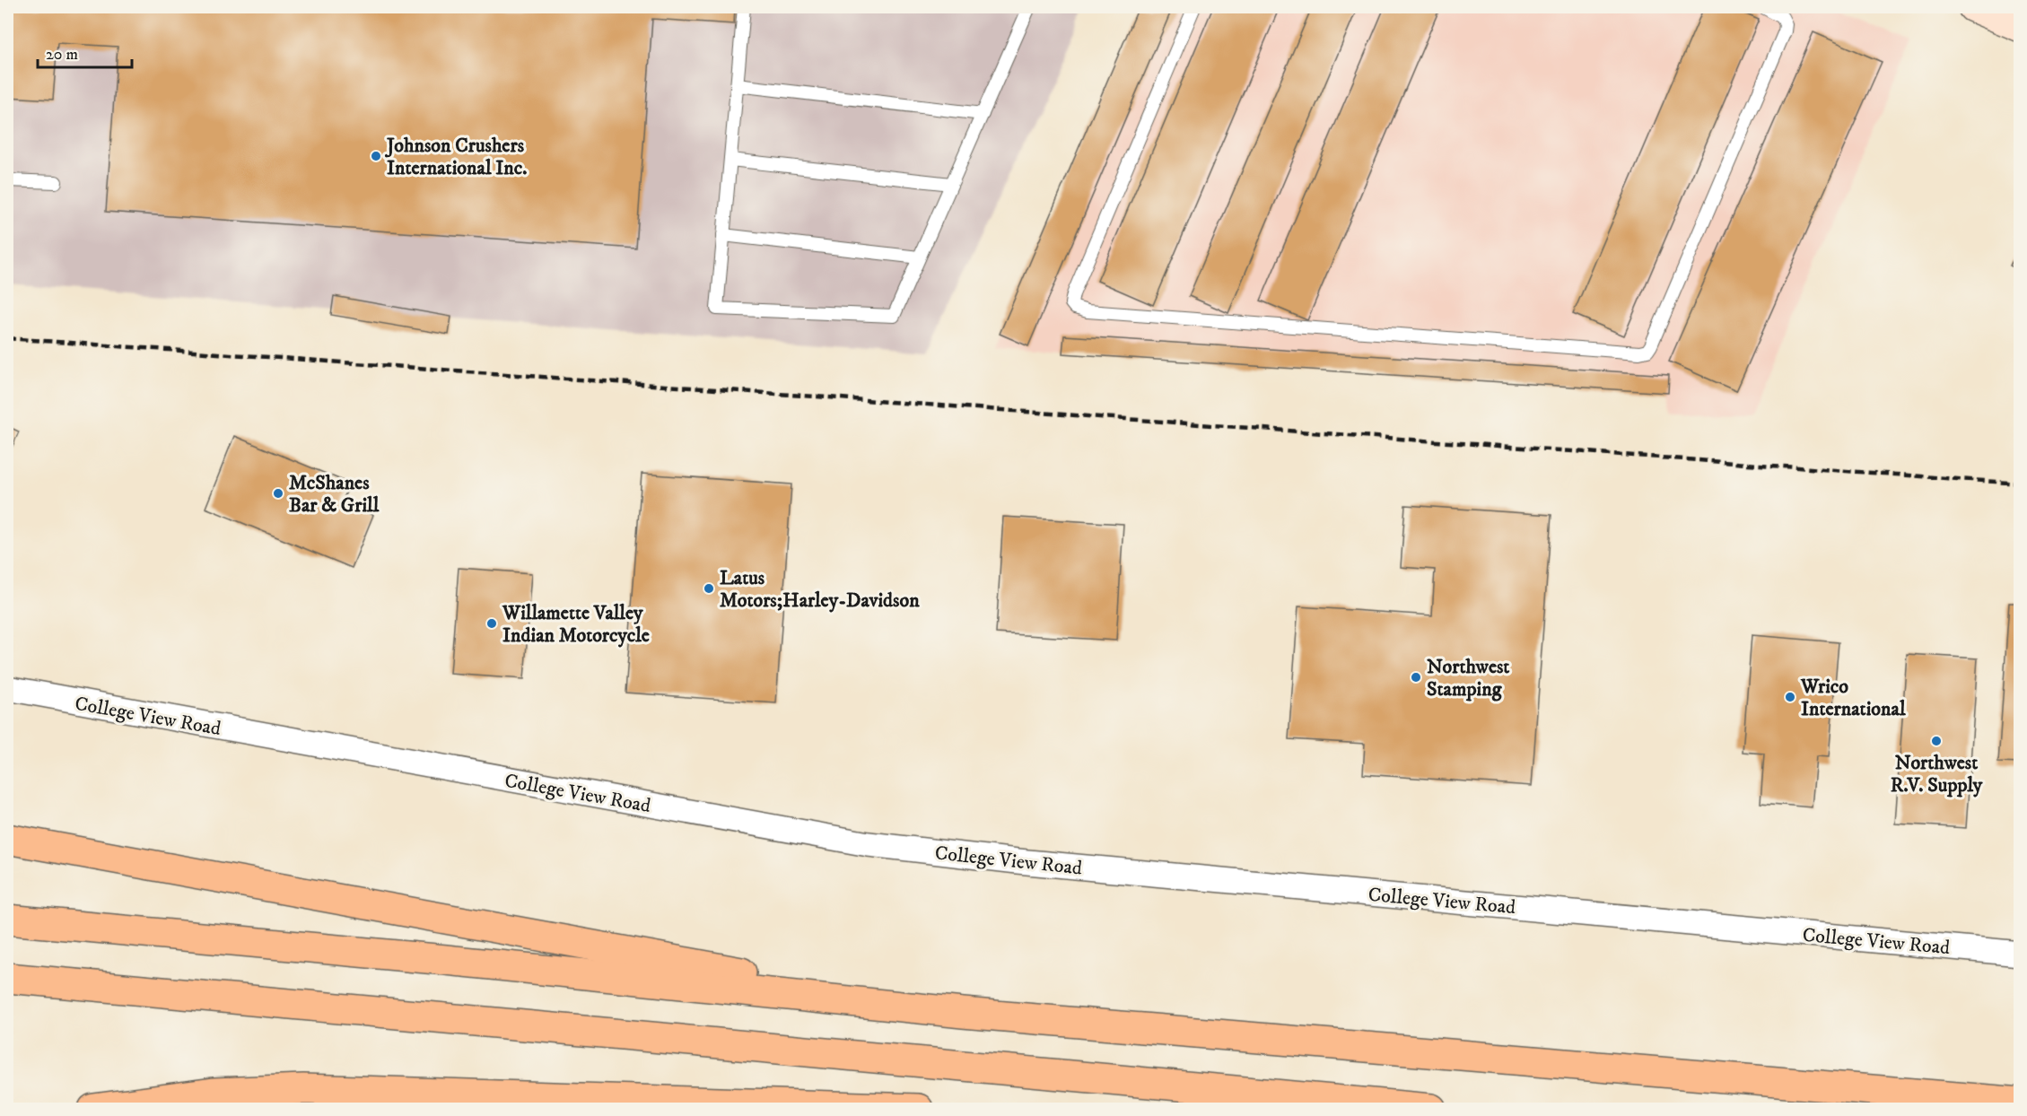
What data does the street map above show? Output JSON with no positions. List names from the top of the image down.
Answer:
{
  "streets": {
    "street": ["College View Road"]
  },
  "places": [
    "Johnson Crushers International Inc.",
    "McShanes Bar & Grill",
    "Latus Motors;Harley-Davidson",
    "Willamette Valley Indian Motorcycle",
    "Northwest Stamping",
    "Wrico International",
    "Northwest R.V. Supply"
  ],
  "scale_bar": "20 m"
}
